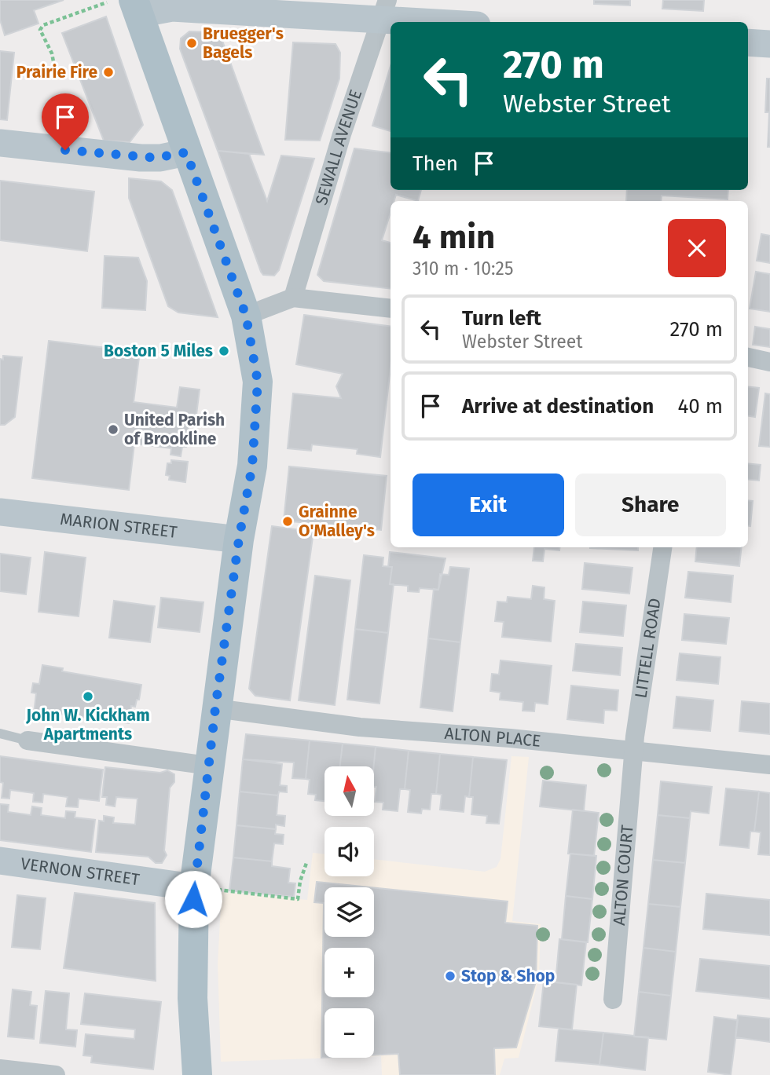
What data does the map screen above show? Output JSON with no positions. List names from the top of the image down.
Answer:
{
  "streets": {
    "street": [
      "SEWALL AVENUE",
      "MARION STREET",
      "LITTELL ROAD",
      "ALTON PLACE",
      "VERNON STREET",
      "ALTON COURT"
    ]
  },
  "crossings": [
    ["LITTELL ROAD", "ALTON PLACE"],
    ["LITTELL ROAD", "ALTON COURT"],
    ["ALTON PLACE", "ALTON COURT"]
  ],
  "places": [
    "Bruegger's Bagels",
    "Prairie Fire",
    "Boston 5 Miles",
    "United Parish of Brookline",
    "Grainne O'Malley's",
    "John W. Kickham Apartments",
    "Stop & Shop"
  ],
  "north": "top",
  "page": {
    "turn": ["270 m", "Webster Street"],
    "then": "Then",
    "heading": ["4 min", "310 m · 10:25"],
    "list": [
      {
        "name": "Turn left",
        "note": "Webster Street",
        "value": "270 m"
      },
      {
        "name": "Arrive at destination",
        "value": "40 m"
      }
    ],
    "buttons": ["Exit", "Share"],
    "map_buttons": ["+", "−"]
  }
}
